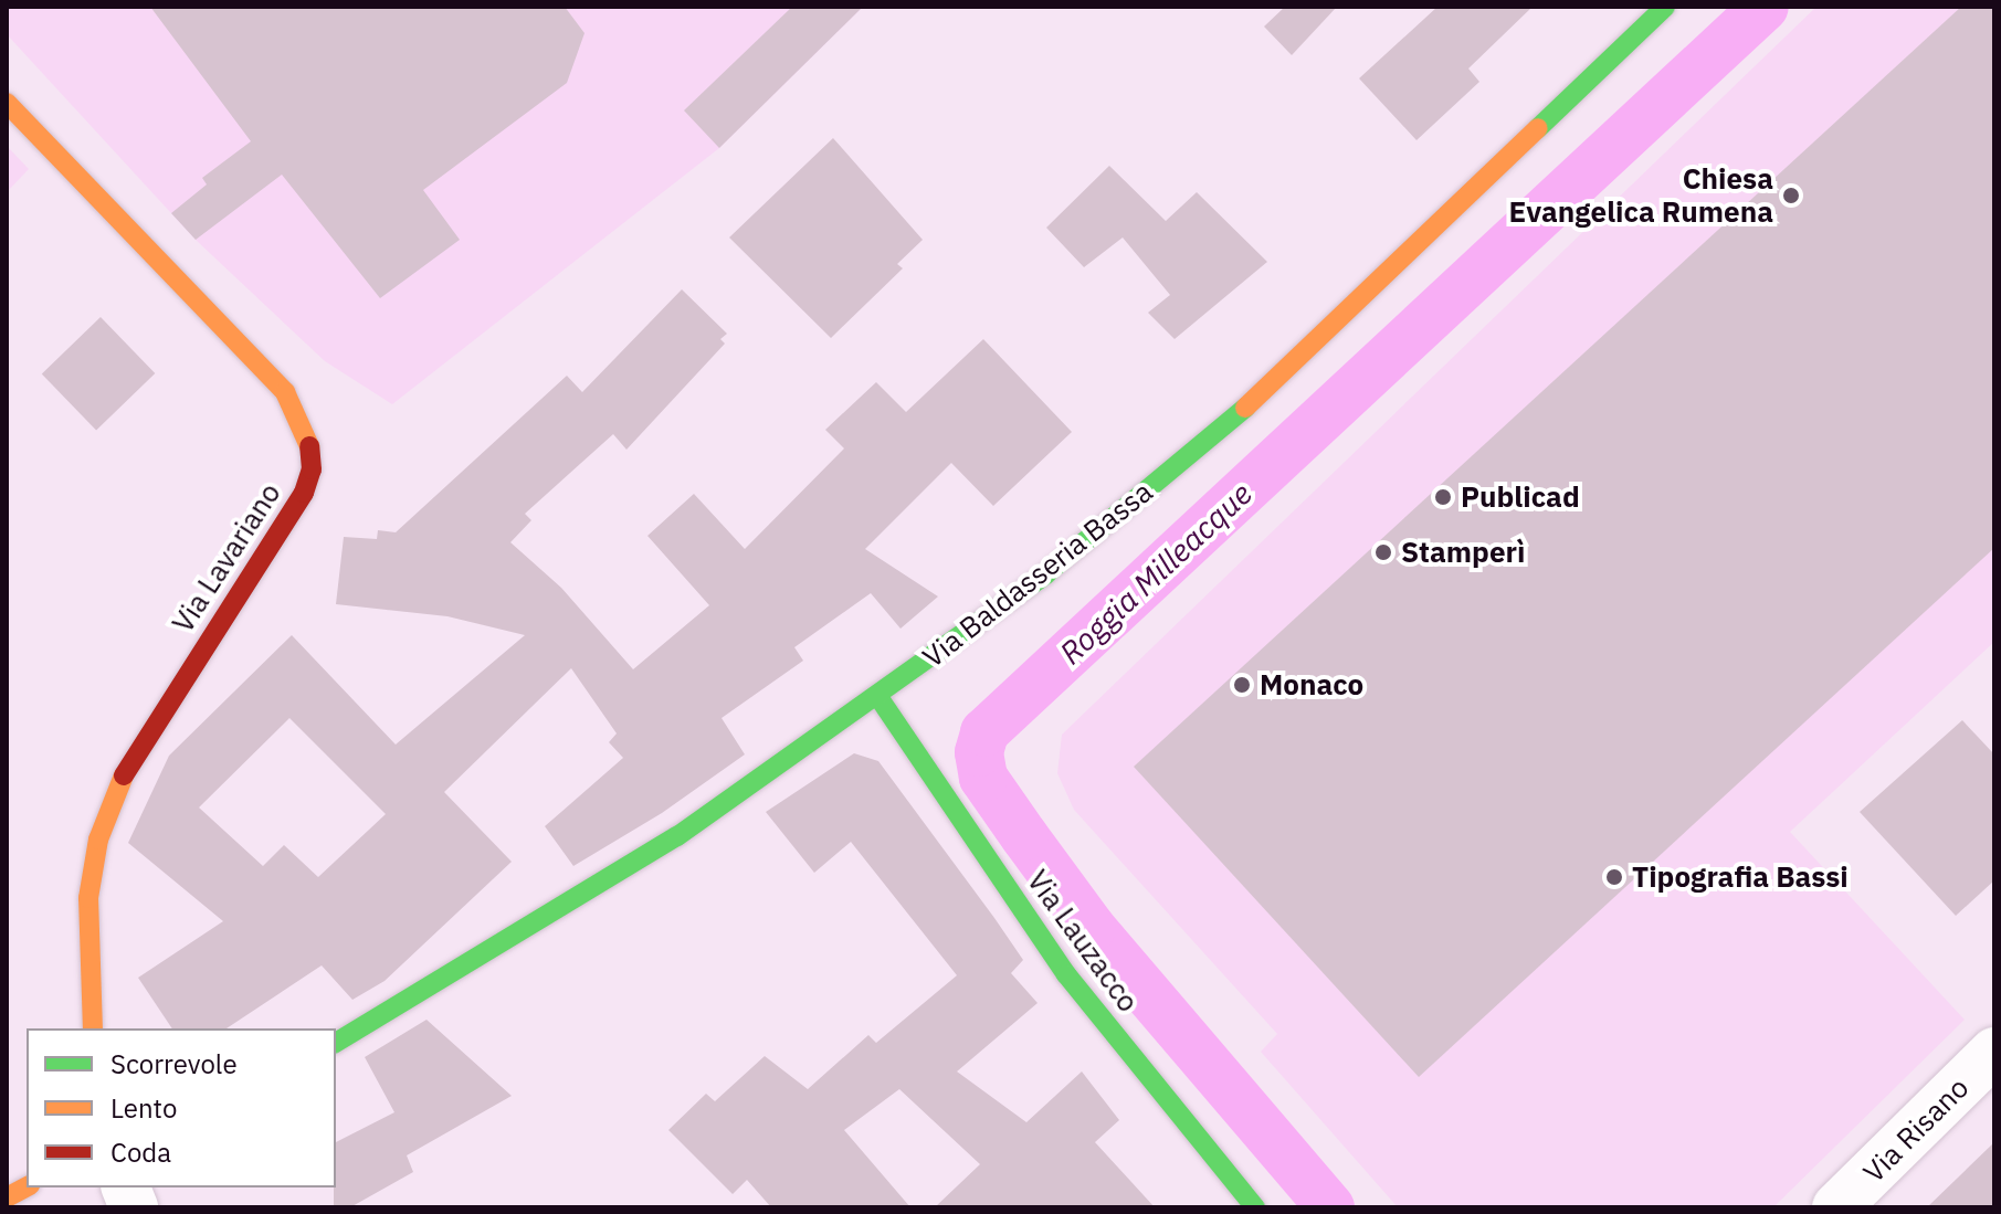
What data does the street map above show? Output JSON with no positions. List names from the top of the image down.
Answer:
{
  "streets": {
    "street": [
      "Via Lavariano",
      "Via Baldasseria Bassa",
      "Via Lauzacco",
      "Via Risano"
    ]
  },
  "crossings": [
    ["Via Baldasseria Bassa", "Via Lauzacco"]
  ],
  "water": ["Roggia Milleacque"],
  "places": [
    "Chiesa Evangelica Rumena",
    "Publicad",
    "Stamperì",
    "Monaco",
    "Tipografia Bassi"
  ],
  "legend": ["Scorrevole", "Lento", "Coda"]
}
